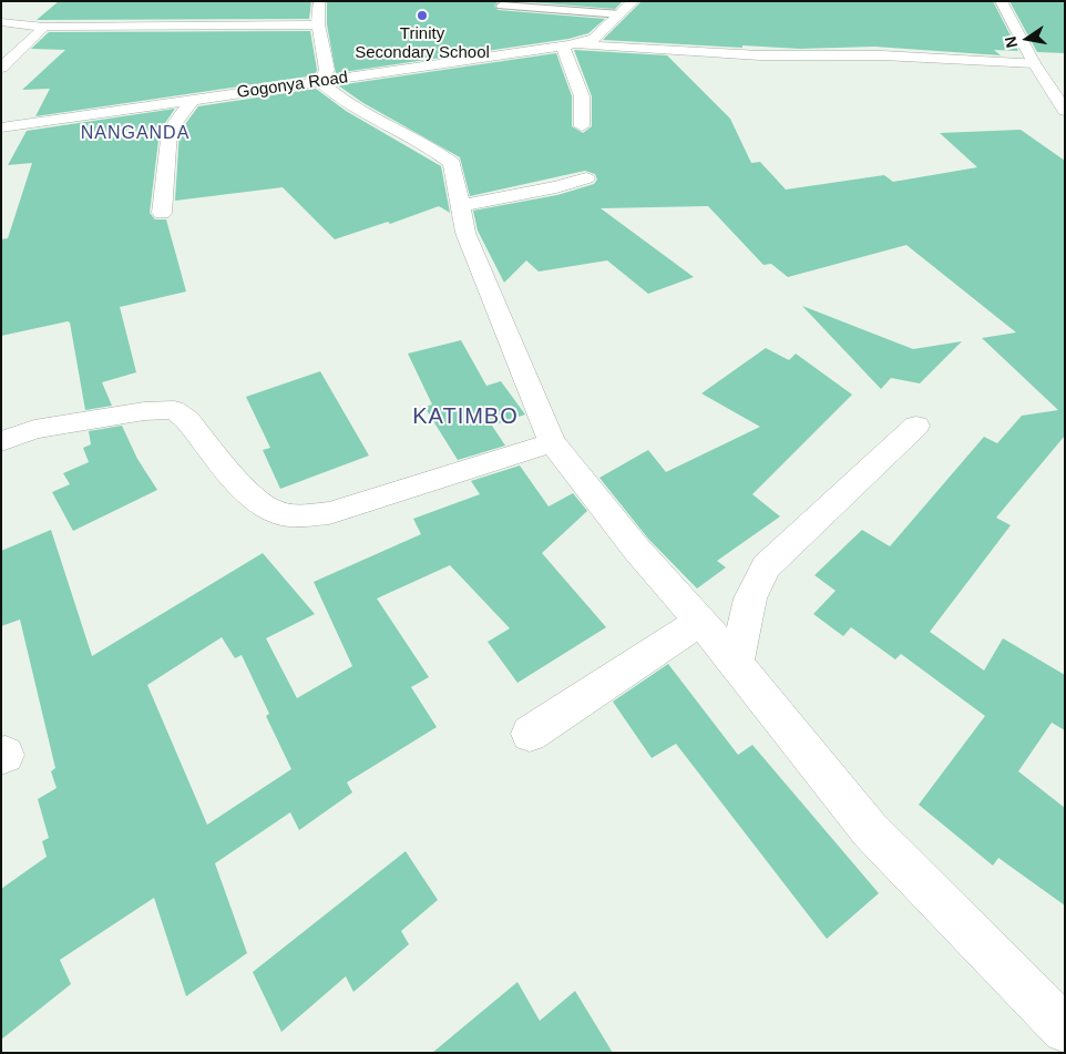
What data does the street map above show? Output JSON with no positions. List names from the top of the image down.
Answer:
{
  "streets": {
    "street": ["Gogonya Road"]
  },
  "districts": ["NANGANDA", "KATIMBO"],
  "places": ["Trinity Secondary School"],
  "north": "left"
}
